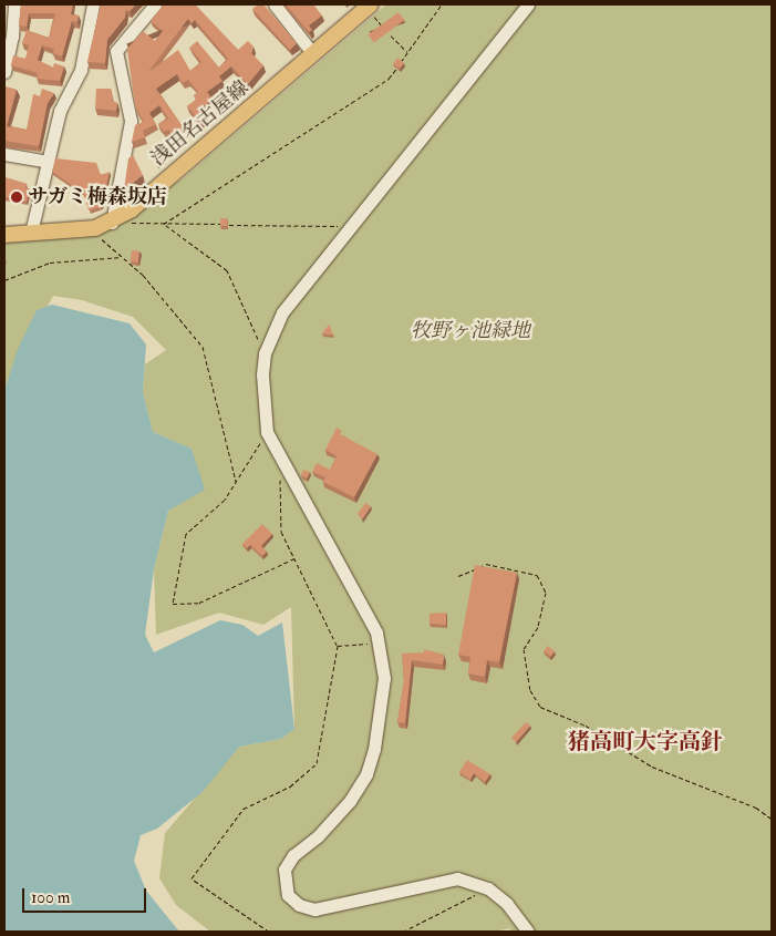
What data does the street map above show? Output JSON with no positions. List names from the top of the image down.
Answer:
{
  "streets": {
    "main road": ["浅田名古屋線"]
  },
  "districts": ["猪高町大字高針"],
  "parks": ["牧野ヶ池緑地"],
  "places": ["サガミ梅森坂店"],
  "scale_bar": "100 m"
}
